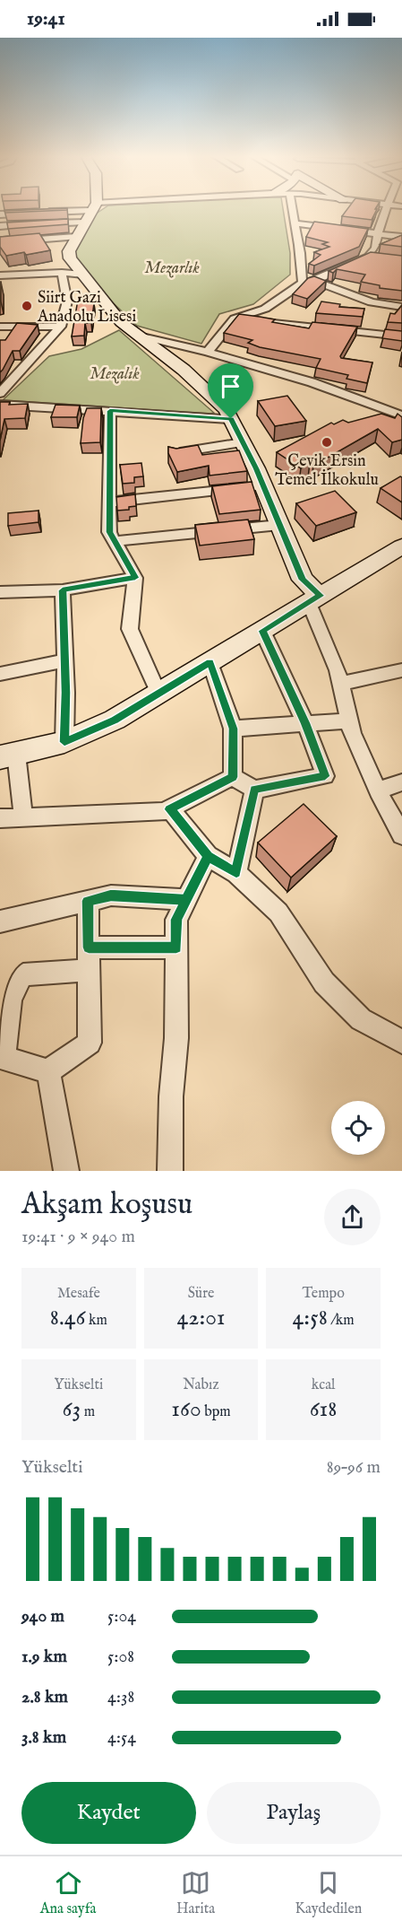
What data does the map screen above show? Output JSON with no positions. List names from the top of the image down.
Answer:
{
  "parks": ["Mezarlık", "Mezalık"],
  "places": ["Siirt Gazi Anadolu Lisesi", "Çevik Ersin Temel İlkokulu"],
  "page": {
    "status": "19:41",
    "heading": ["Akşam koşusu", "19:41 · 9 × 940 m"],
    "stats": [
      ["Mesafe", "8.46 km"],
      ["Süre", "42:01"],
      ["Tempo", "4:58 /km"],
      ["Yükselti", "63 m"],
      ["Nabız", "160 bpm"],
      ["kcal", "618"]
    ],
    "chart": ["Yükselti", "89–96 m"],
    "list": [
      {
        "name": "940 m",
        "note": "5:04"
      },
      {
        "name": "1.9 km",
        "note": "5:08"
      },
      {
        "name": "2.8 km",
        "note": "4:38"
      },
      {
        "name": "3.8 km",
        "note": "4:54"
      }
    ],
    "buttons": ["Kaydet", "Paylaş"],
    "tabs": ["Ana sayfa", "Harita", "Kaydedilen"]
  }
}
